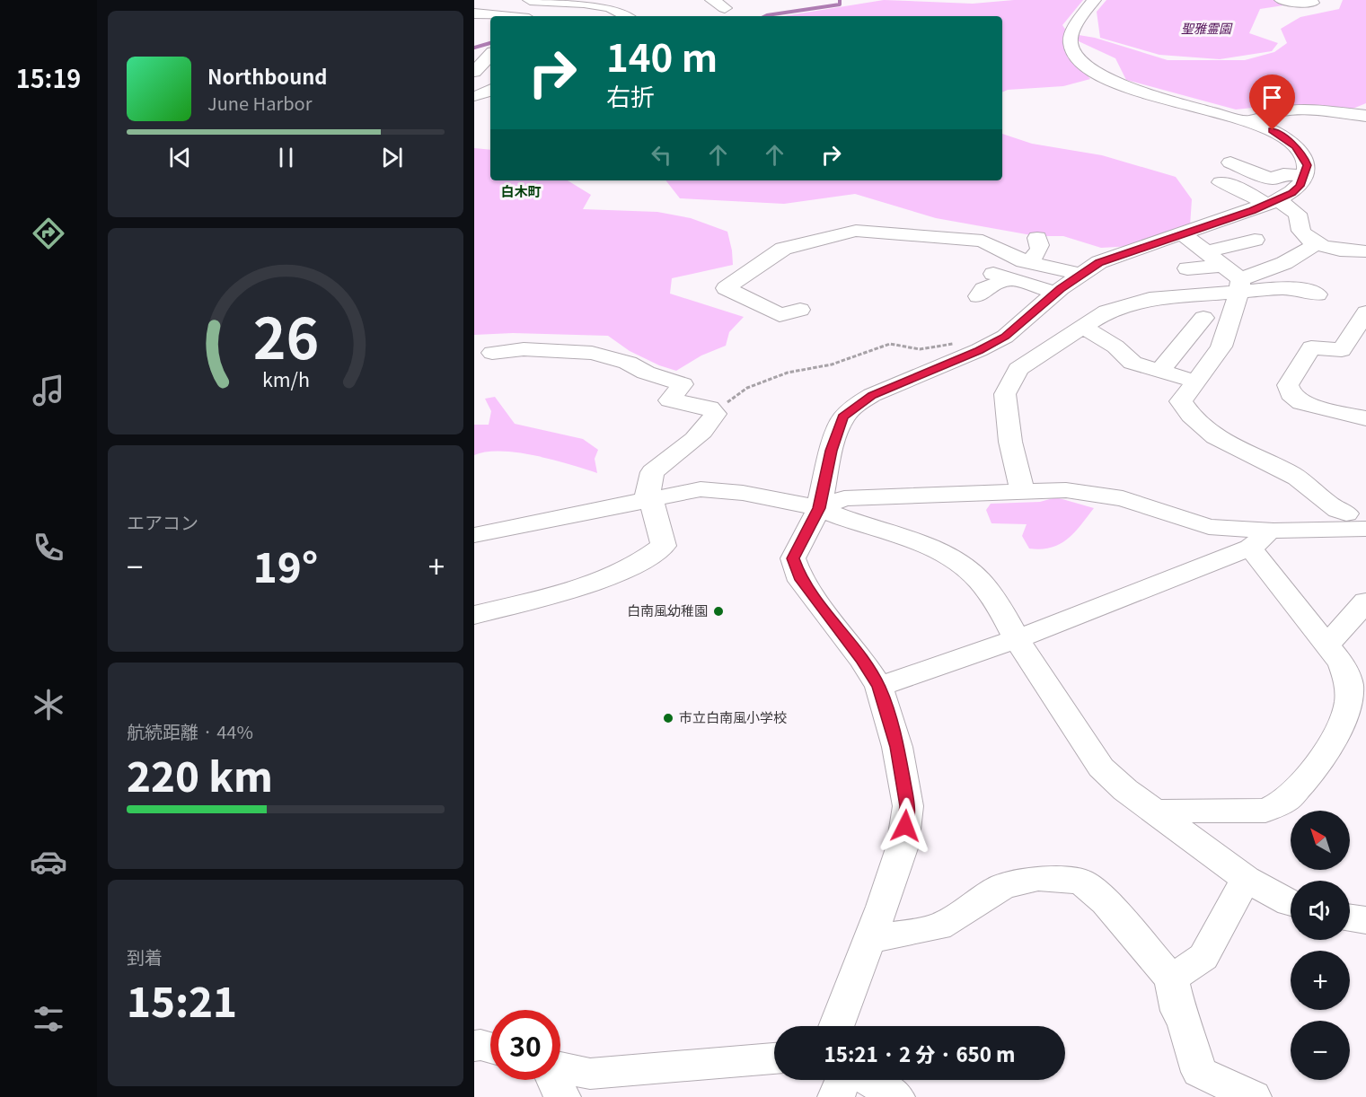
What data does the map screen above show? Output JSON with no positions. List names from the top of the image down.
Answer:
{
  "districts": ["白木町"],
  "parks": ["聖雅霊園"],
  "places": ["白南風幼稚園", "市立白南風小学校"],
  "north": "top left",
  "page": {
    "tabs": "15:19",
    "turn": ["140 m", "右折"],
    "song": ["Northbound", "June Harbor"],
    "tile": [
      "エアコン",
      ["航続距離 · 44%", "220 km"],
      ["到着", "15:21"]
    ],
    "heat": ["−", "19°", "+"],
    "map_buttons": ["+", "−"],
    "limit": "30",
    "trip": "15:21 · 2 分 · 650 m",
    "gauge": ["26", "km/h"]
  }
}
